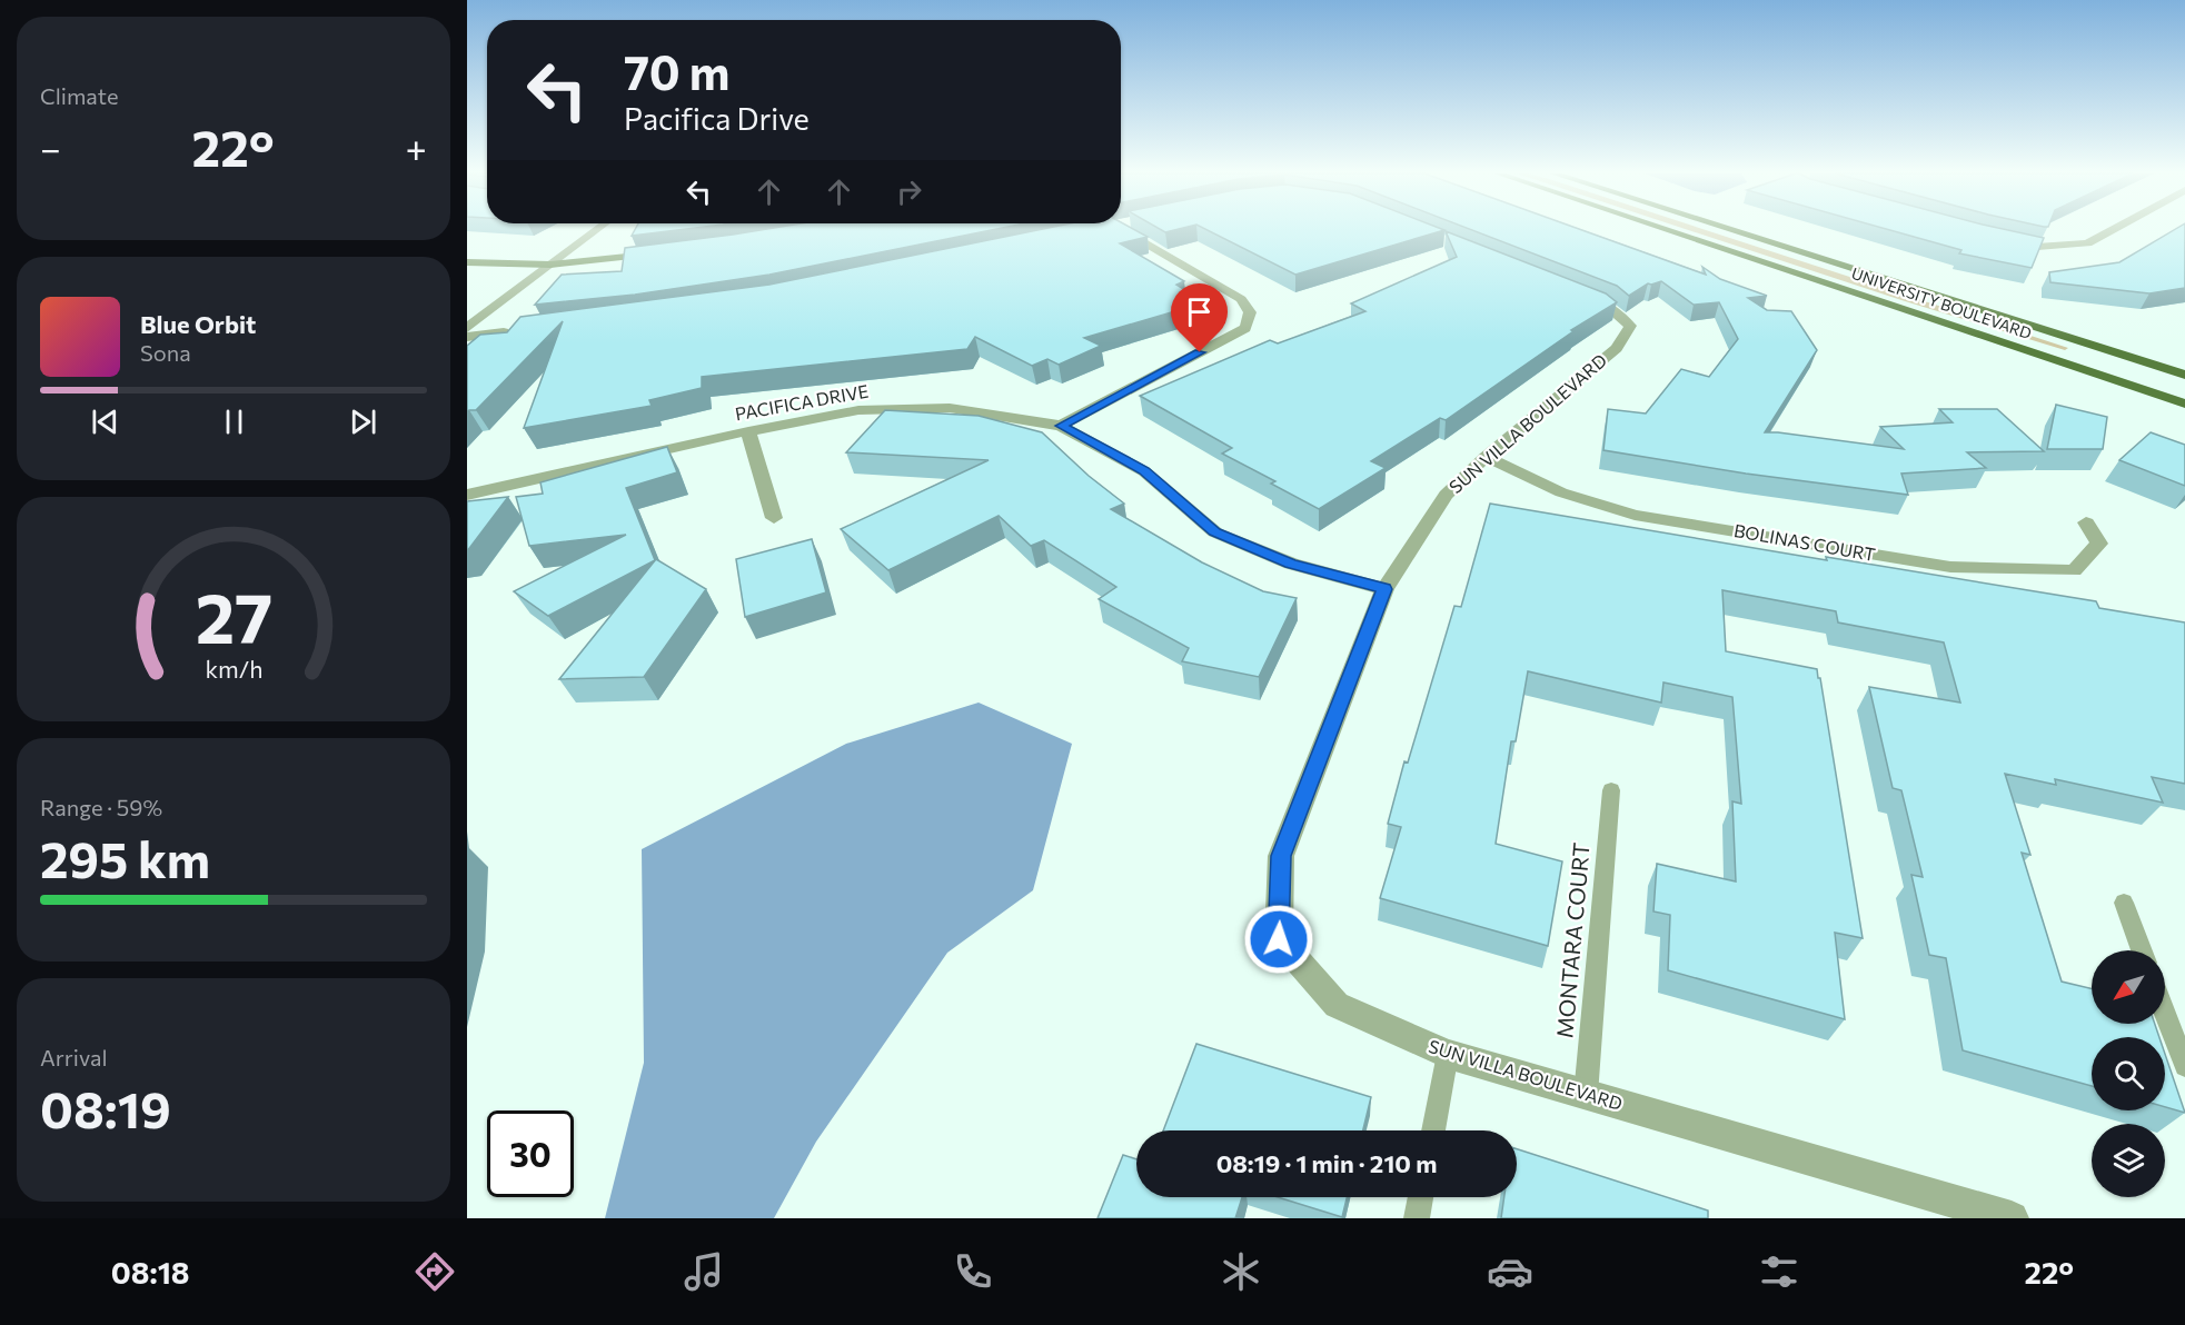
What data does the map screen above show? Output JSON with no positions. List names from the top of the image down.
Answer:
{
  "streets": {
    "main road": ["UNIVERSITY BOULEVARD"],
    "street": ["PACIFICA DRIVE", "SUN VILLA BOULEVARD", "BOLINAS COURT"],
    "lane": ["MONTARA COURT"]
  },
  "crossings": [
    ["PACIFICA DRIVE", "SUN VILLA BOULEVARD"],
    ["SUN VILLA BOULEVARD", "BOLINAS COURT"],
    ["SUN VILLA BOULEVARD", "MONTARA COURT"]
  ],
  "north": "bottom left",
  "page": {
    "tile": [
      "Climate",
      ["Range · 59%", "295 km"],
      ["Arrival", "08:19"]
    ],
    "turn": ["70 m", "Pacifica Drive"],
    "heat": ["−", "22°", "+"],
    "song": ["Blue Orbit", "Sona"],
    "limit": "30",
    "trip": "08:19 · 1 min · 210 m",
    "tabs": ["08:18", "22°"],
    "gauge": ["27", "km/h"]
  }
}
